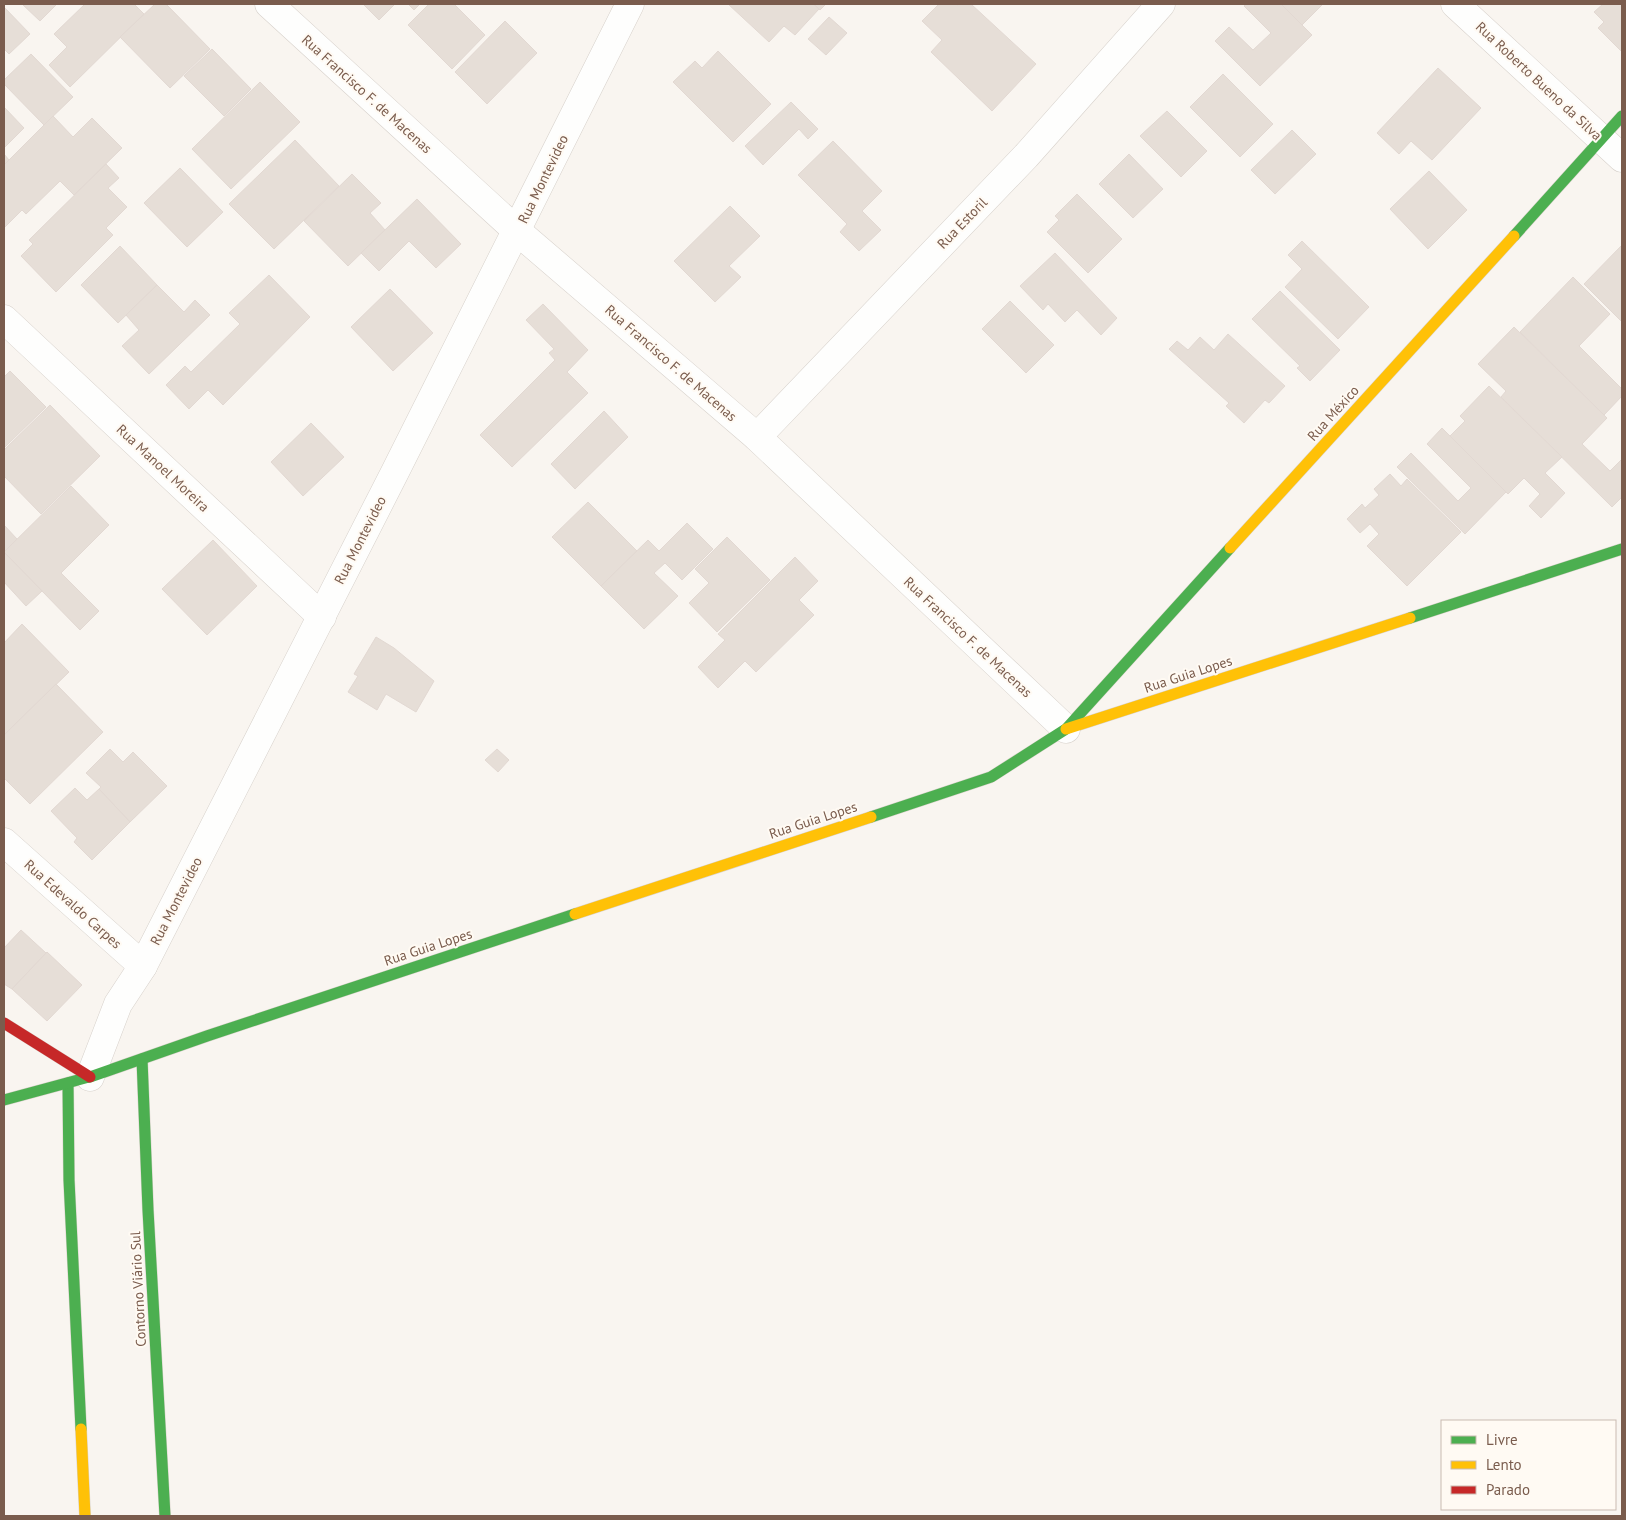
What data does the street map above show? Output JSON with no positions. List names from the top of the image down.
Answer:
{
  "streets": {
    "main road": ["Rua México", "Rua Guia Lopes", "Contorno Viário Sul"],
    "street": [
      "Rua Roberto Bueno da Silva",
      "Rua Francisco F. de Macenas",
      "Rua Montevideo",
      "Rua Estoril",
      "Rua Manoel Moreira",
      "Rua Edevaldo Carpes"
    ]
  },
  "crossings": [
    ["Rua Roberto Bueno da Silva", "Rua México"],
    ["Rua Francisco F. de Macenas", "Rua Montevideo"],
    ["Rua Francisco F. de Macenas", "Rua Estoril"],
    ["Rua Francisco F. de Macenas", "Rua México"],
    ["Rua Francisco F. de Macenas", "Rua Guia Lopes"],
    ["Rua Montevideo", "Rua Manoel Moreira"],
    ["Rua Montevideo", "Rua Guia Lopes"],
    ["Rua Montevideo", "Rua Edevaldo Carpes"],
    ["Rua México", "Rua Guia Lopes"],
    ["Rua Guia Lopes", "Contorno Viário Sul"]
  ],
  "legend": ["Livre", "Lento", "Parado"]
}
